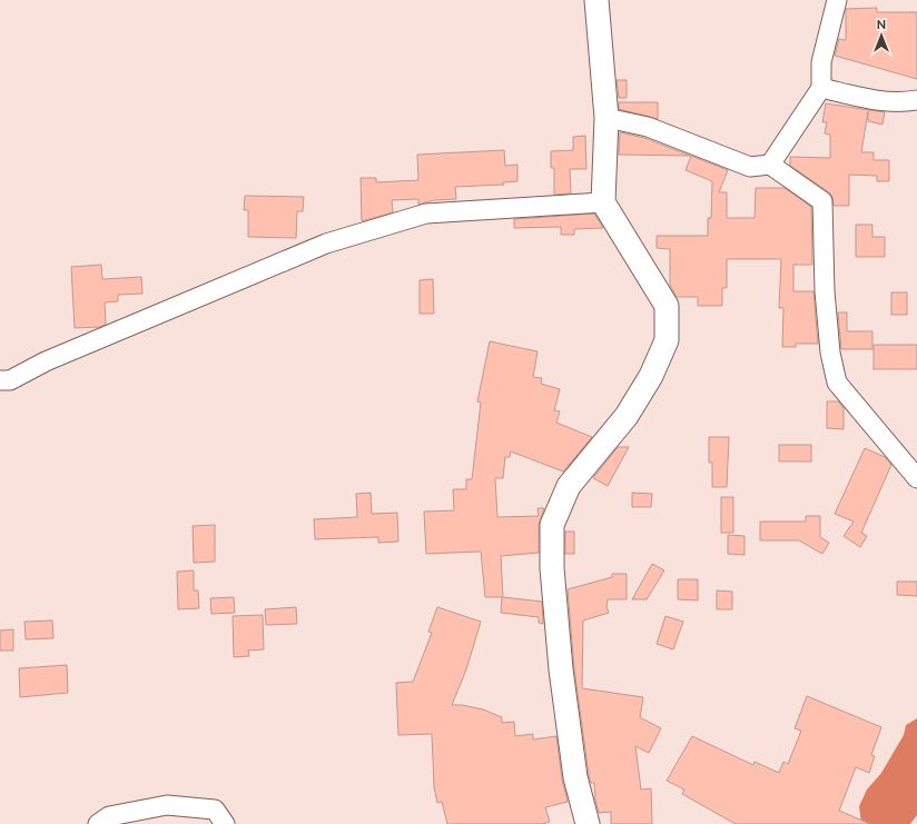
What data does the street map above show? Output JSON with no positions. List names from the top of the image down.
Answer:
{
  "north": "top"
}
